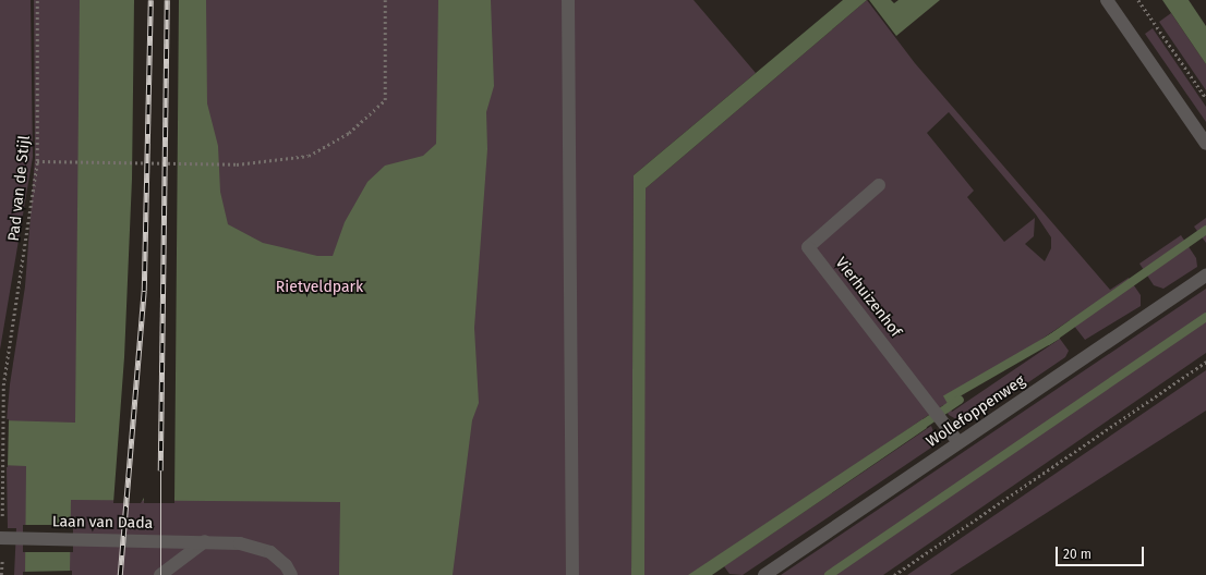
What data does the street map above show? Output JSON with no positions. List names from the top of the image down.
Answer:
{
  "streets": {
    "street": ["Vierhuizenhof", "Wollefoppenweg", "Laan van Dada"],
    "path": ["Pad van de Stijl"]
  },
  "crossings": [
    ["Vierhuizenhof", "Wollefoppenweg"]
  ],
  "parks": ["Rietveldpark"],
  "scale_bar": "20 m"
}
